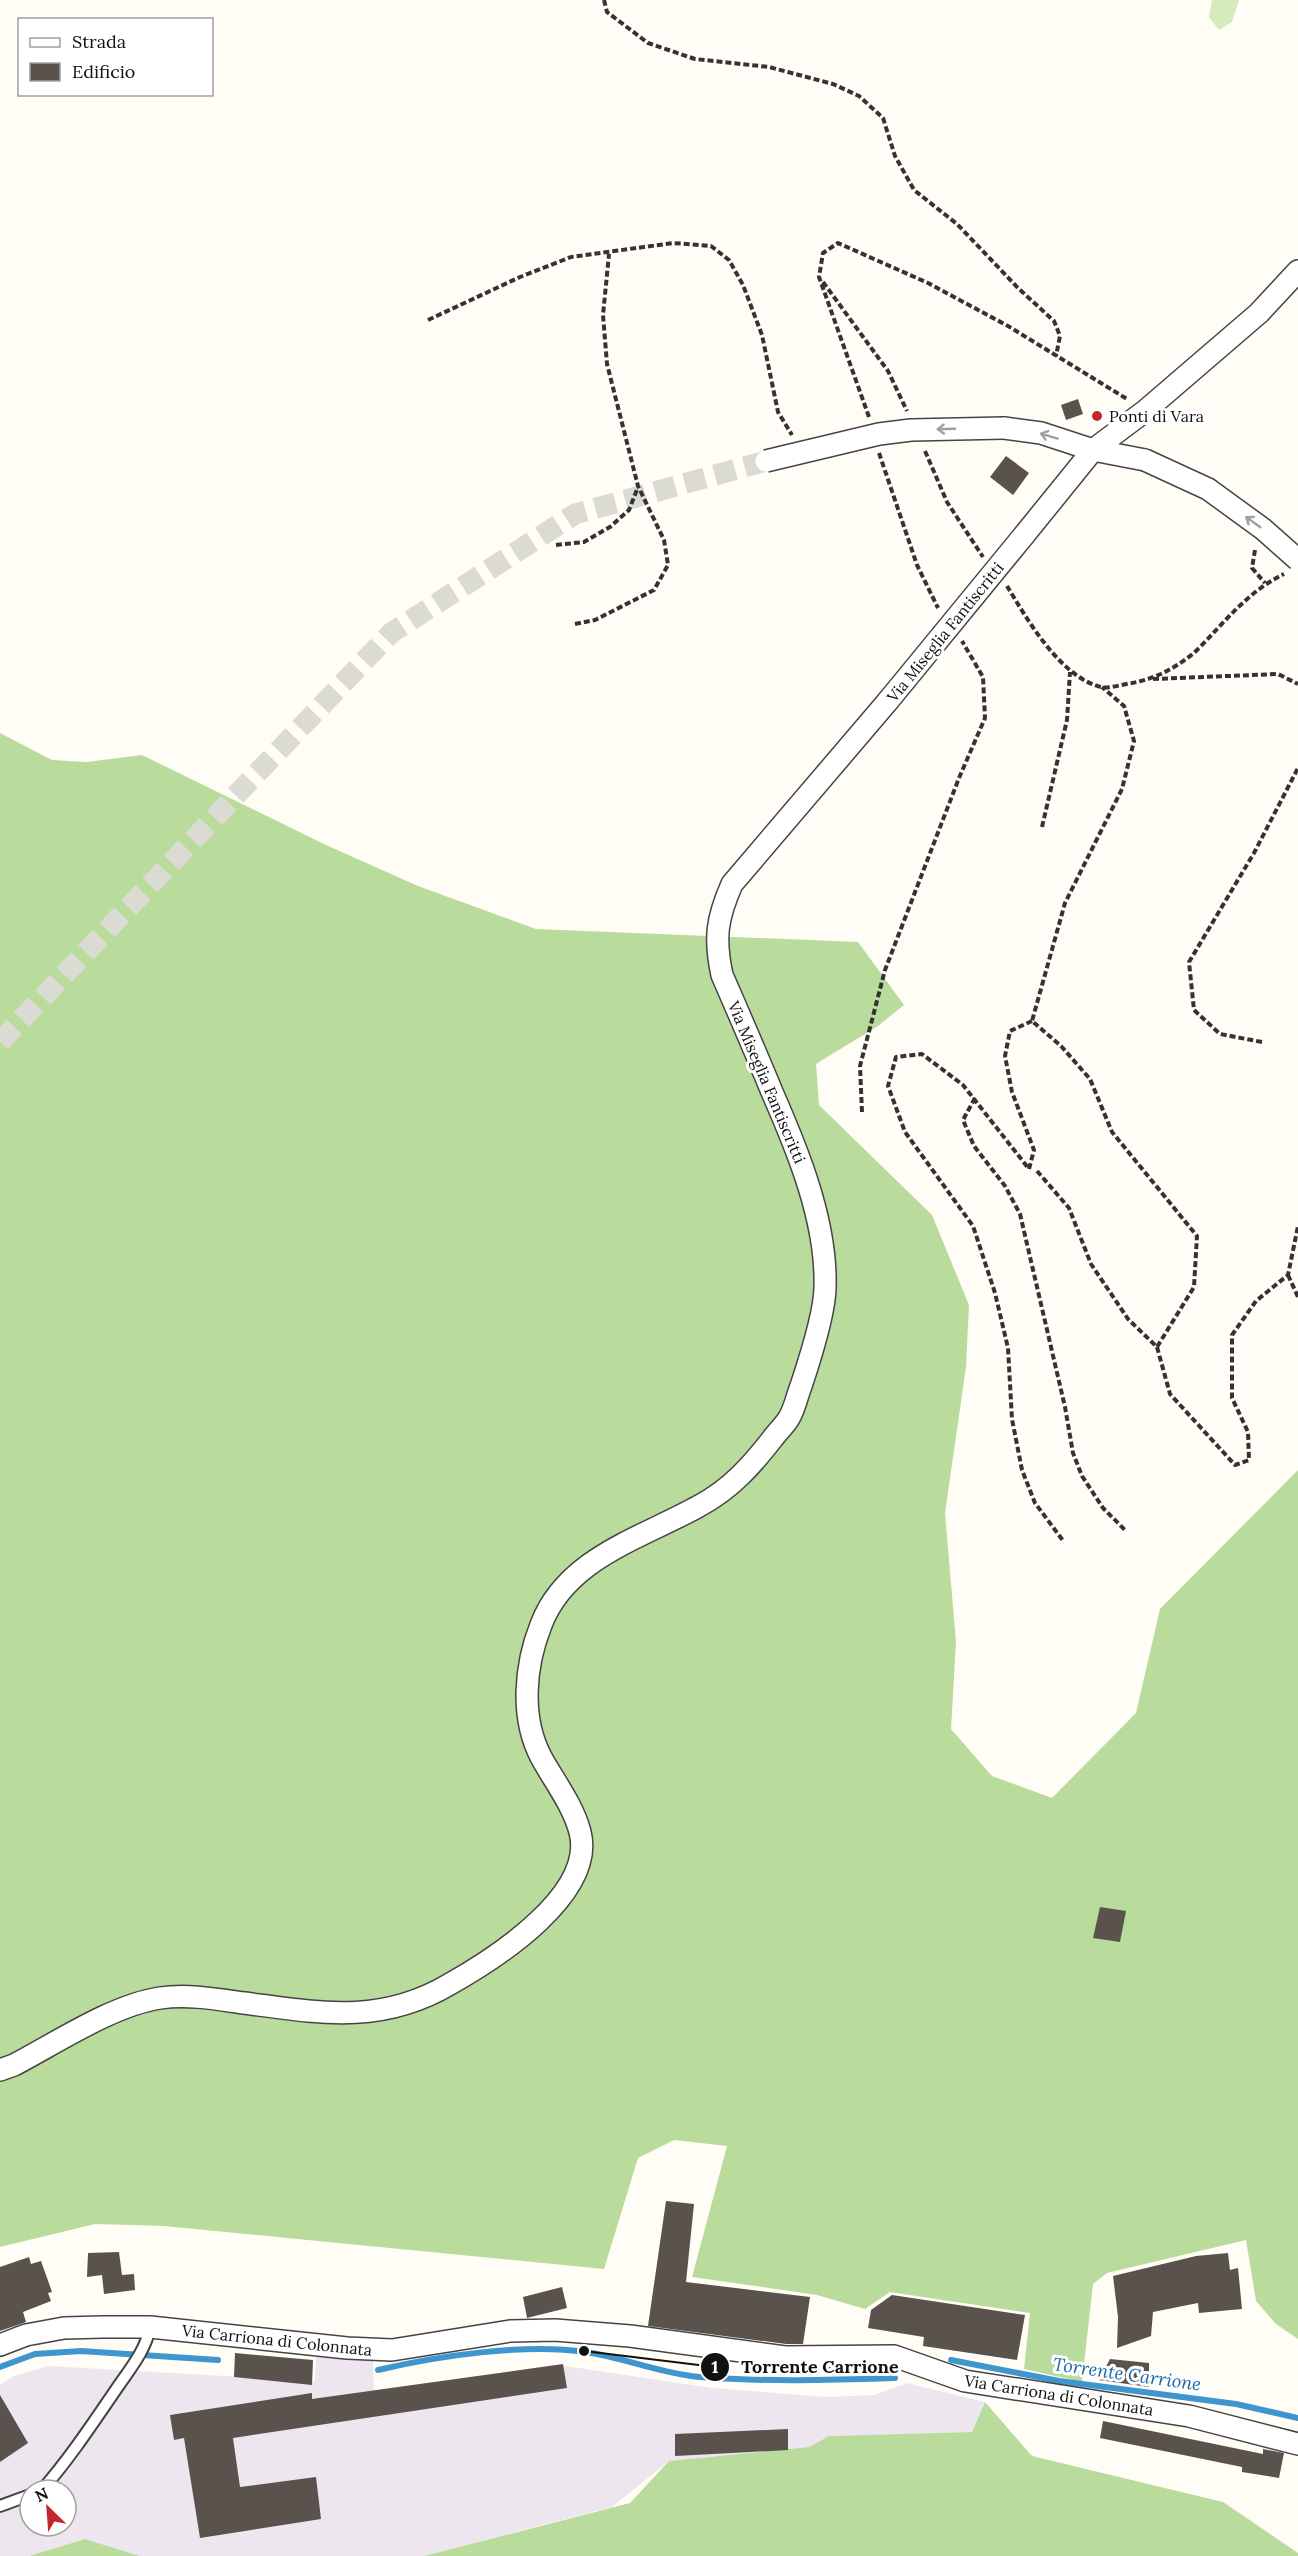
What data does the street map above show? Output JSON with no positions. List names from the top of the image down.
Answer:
{
  "streets": {
    "street": ["Via Miseglia Fantiscritti", "Via Carriona di Colonnata"]
  },
  "water": ["Torrente Carrione"],
  "places": ["Ponti di Vara", "Torrente Carrione"],
  "legend": ["Strada", "Edificio"],
  "north": "top left"
}
